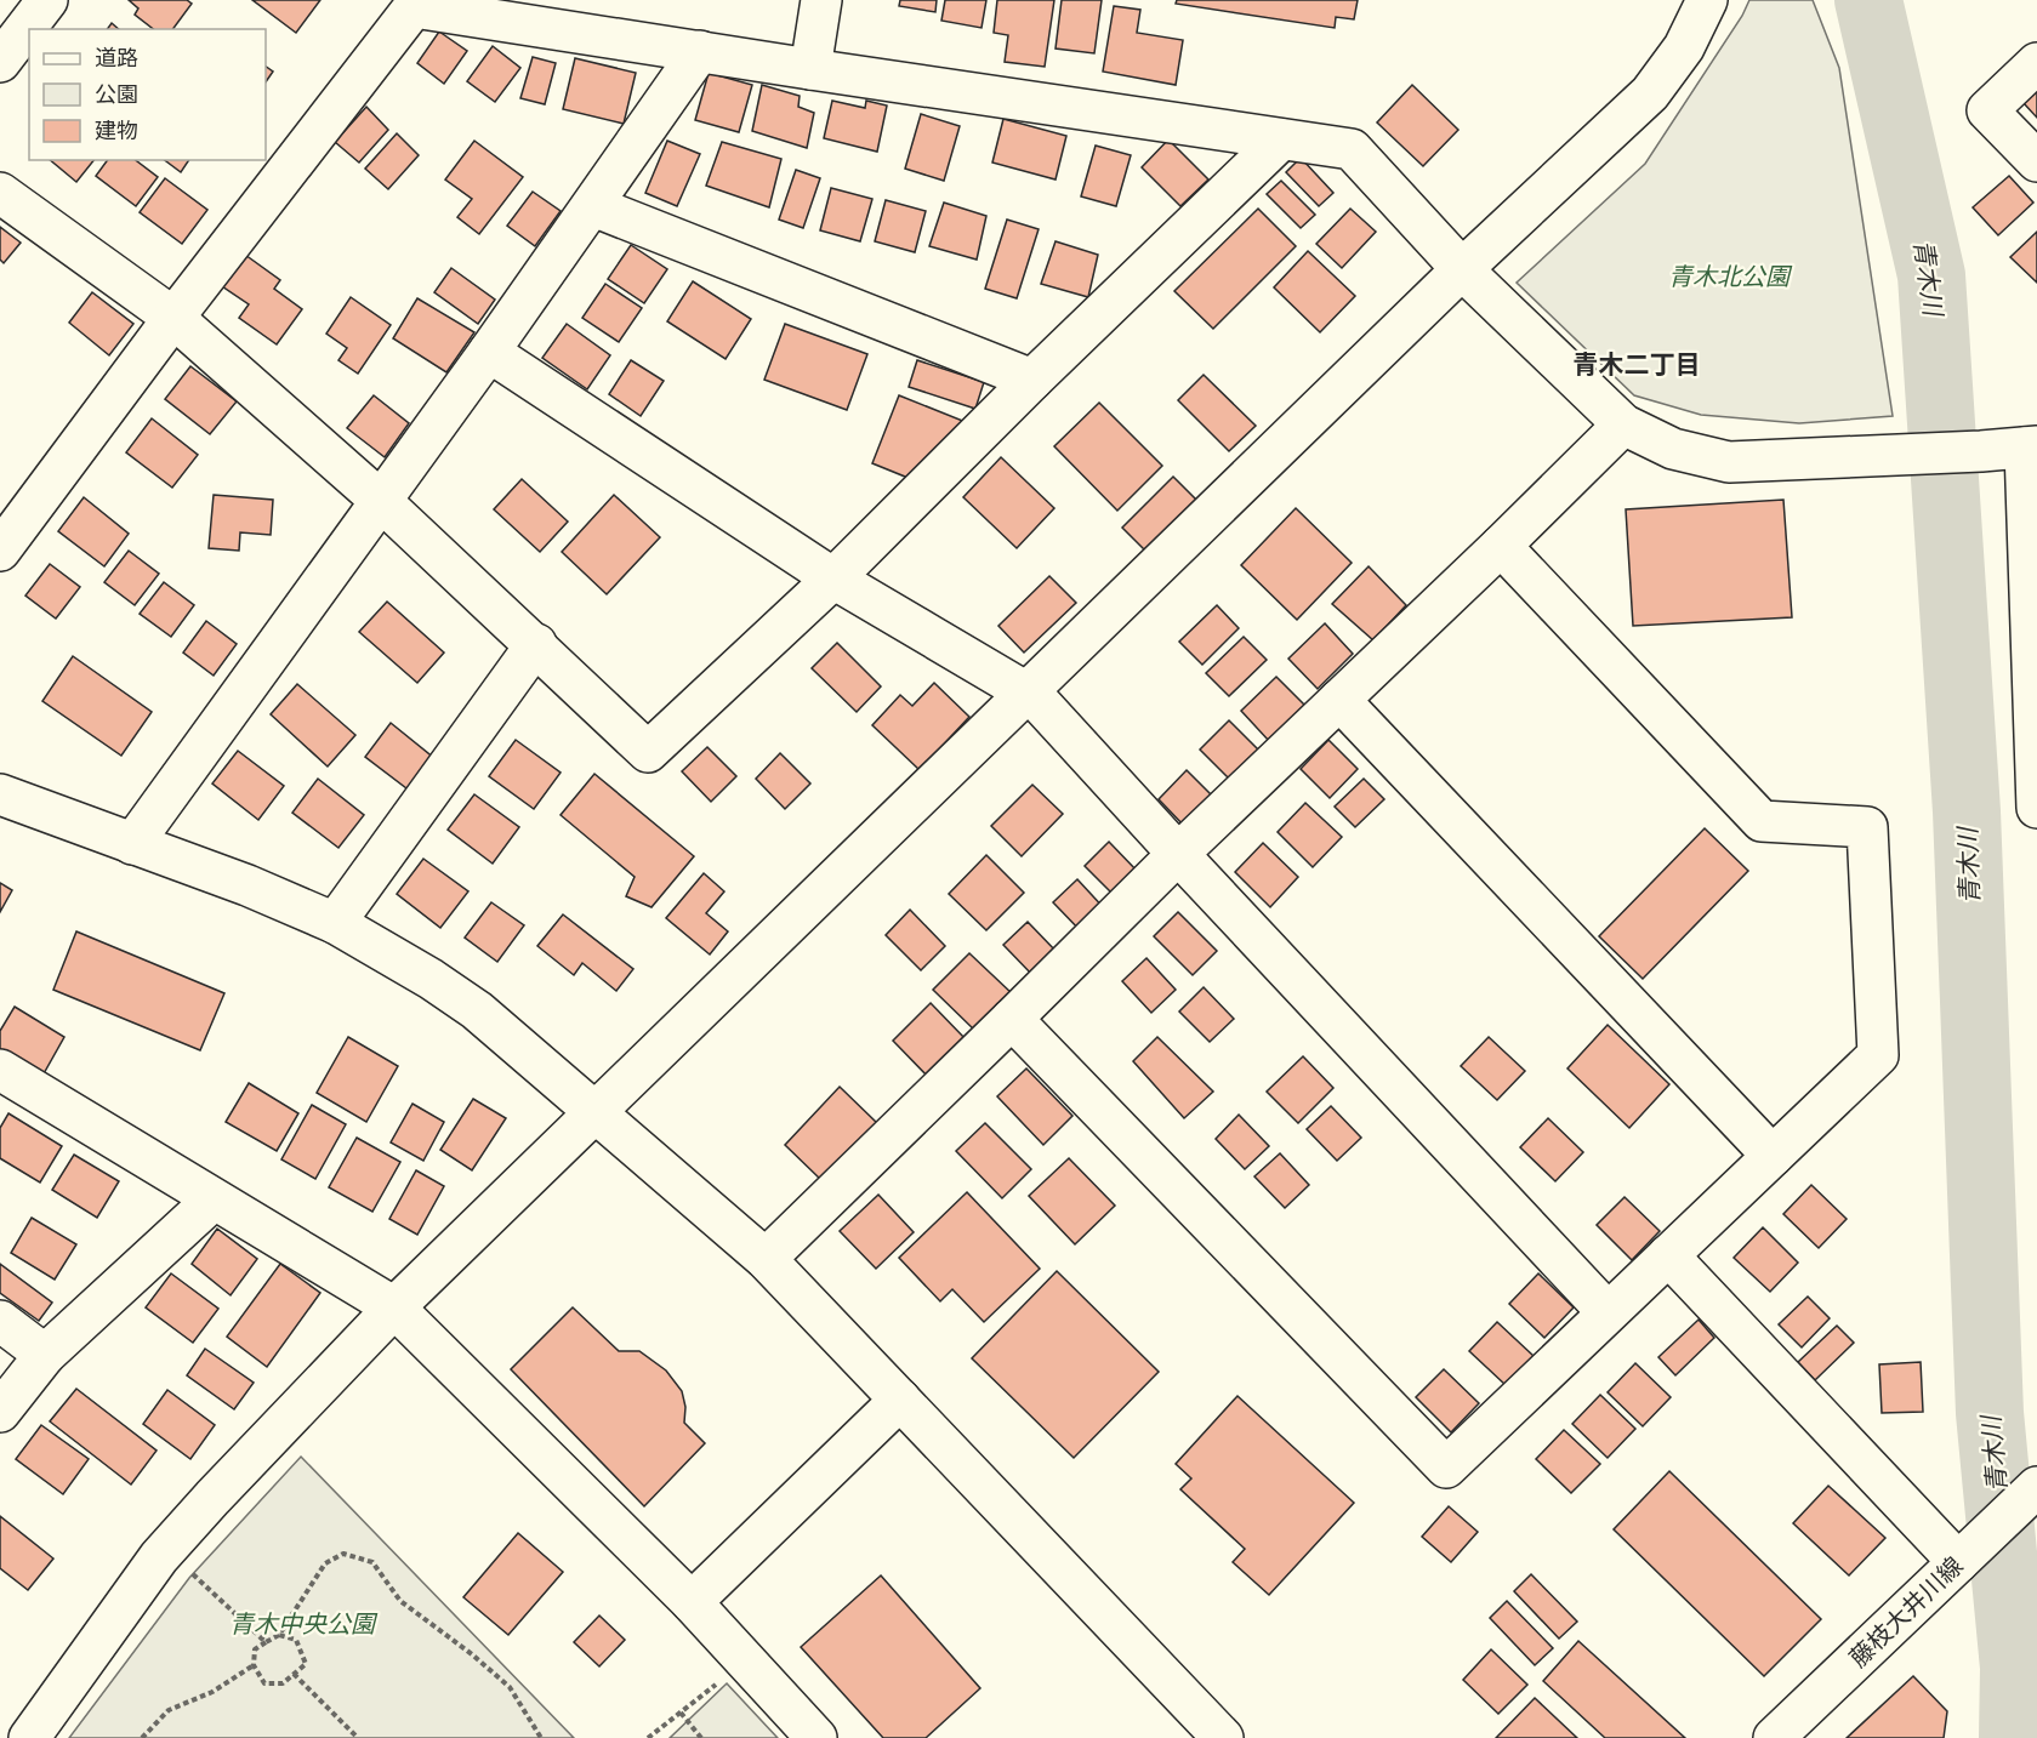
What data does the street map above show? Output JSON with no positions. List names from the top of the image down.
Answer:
{
  "streets": {
    "street": ["藤枝大井川線"]
  },
  "districts": ["青木二丁目"],
  "water": ["青木川"],
  "parks": ["青木北公園", "青木中央公園"],
  "legend": ["道路", "公園", "建物"]
}
